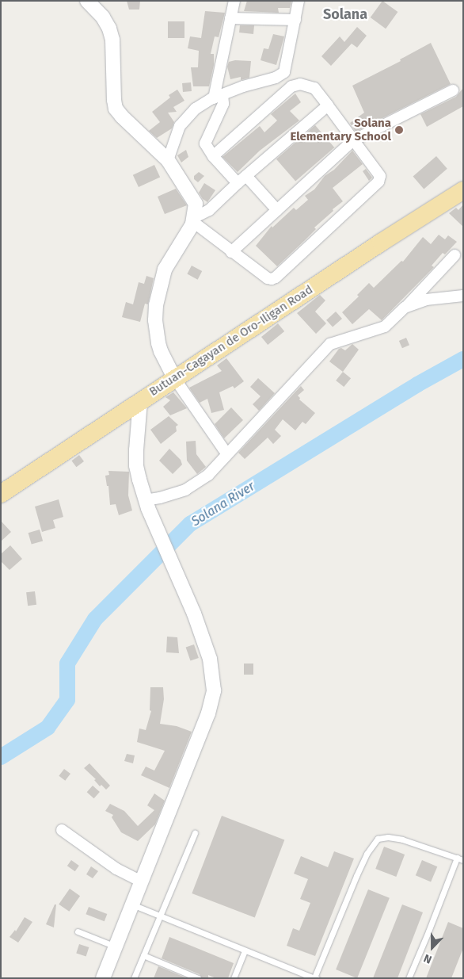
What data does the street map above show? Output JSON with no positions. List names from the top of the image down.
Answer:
{
  "streets": {
    "highway": ["Butuan-Cagayan de Oro-Iligan Road"]
  },
  "districts": ["Solana"],
  "water": ["Solana River"],
  "places": ["Solana Elementary School"],
  "north": "bottom"
}
